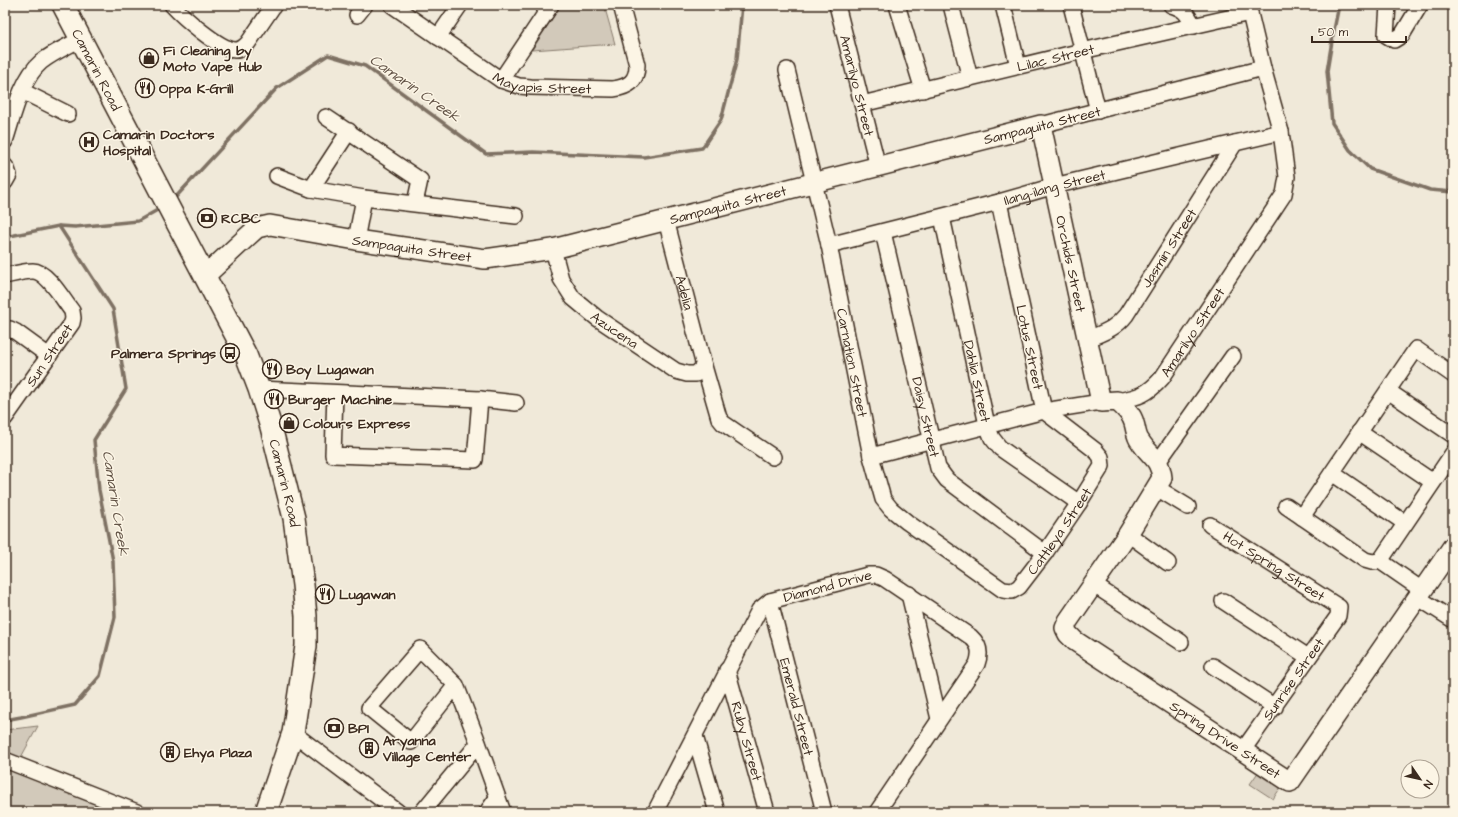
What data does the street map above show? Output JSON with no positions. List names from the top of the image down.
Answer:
{
  "streets": {
    "main road": ["Camarin Road"],
    "street": [
      "Lilac Street",
      "Mayapis Street",
      "Amarilyo Street",
      "Sampaguita Street",
      "Ilang-ilang Street",
      "Jasmin Street",
      "Orchids Street",
      "Adelia",
      "Azucena",
      "Lotus Street",
      "Sun Street",
      "Carnation Street",
      "Dahlia Street",
      "Daisy Street",
      "Cattleya Street",
      "Hot Spring Street",
      "Diamond Drive",
      "Sunrise Street",
      "Emerald Street",
      "Spring Drive Street",
      "Ruby Street"
    ]
  },
  "crossings": [
    ["Lilac Street", "Amarilyo Street"],
    ["Camarin Road", "Sampaguita Street"],
    ["Amarilyo Street", "Sampaguita Street"],
    ["Amarilyo Street", "Ilang-ilang Street"],
    ["Amarilyo Street", "Orchids Street"],
    ["Amarilyo Street", "Lotus Street"],
    ["Amarilyo Street", "Carnation Street"],
    ["Amarilyo Street", "Dahlia Street"],
    ["Amarilyo Street", "Daisy Street"],
    ["Amarilyo Street", "Cattleya Street"],
    ["Sampaguita Street", "Orchids Street"],
    ["Sampaguita Street", "Adelia"],
    ["Sampaguita Street", "Azucena"],
    ["Sampaguita Street", "Carnation Street"],
    ["Ilang-ilang Street", "Jasmin Street"],
    ["Ilang-ilang Street", "Orchids Street"],
    ["Ilang-ilang Street", "Lotus Street"],
    ["Ilang-ilang Street", "Carnation Street"],
    ["Ilang-ilang Street", "Dahlia Street"],
    ["Ilang-ilang Street", "Daisy Street"],
    ["Jasmin Street", "Orchids Street"],
    ["Adelia", "Azucena"],
    ["Lotus Street", "Cattleya Street"],
    ["Carnation Street", "Cattleya Street"],
    ["Dahlia Street", "Cattleya Street"],
    ["Daisy Street", "Cattleya Street"],
    ["Hot Spring Street", "Sunrise Street"],
    ["Diamond Drive", "Emerald Street"],
    ["Diamond Drive", "Ruby Street"],
    ["Sunrise Street", "Spring Drive Street"]
  ],
  "water": ["Camarin Creek"],
  "places": {
    "shop": ["Fi Cleaning by Moto Vape Hub", "Colours Express"],
    "restaurant": [
      "Oppa K-Grill",
      "Boy Lugawan",
      "Burger Machine",
      "Lugawan"
    ],
    "hospital": ["Camarin Doctors Hospital"],
    "bank": ["RCBC", "BPI"],
    "bus stop": ["Palmera Springs"],
    "building": ["Aryanna Village Center", "Ehya Plaza"]
  },
  "scale_bar": "50 m",
  "north": "bottom right"
}
